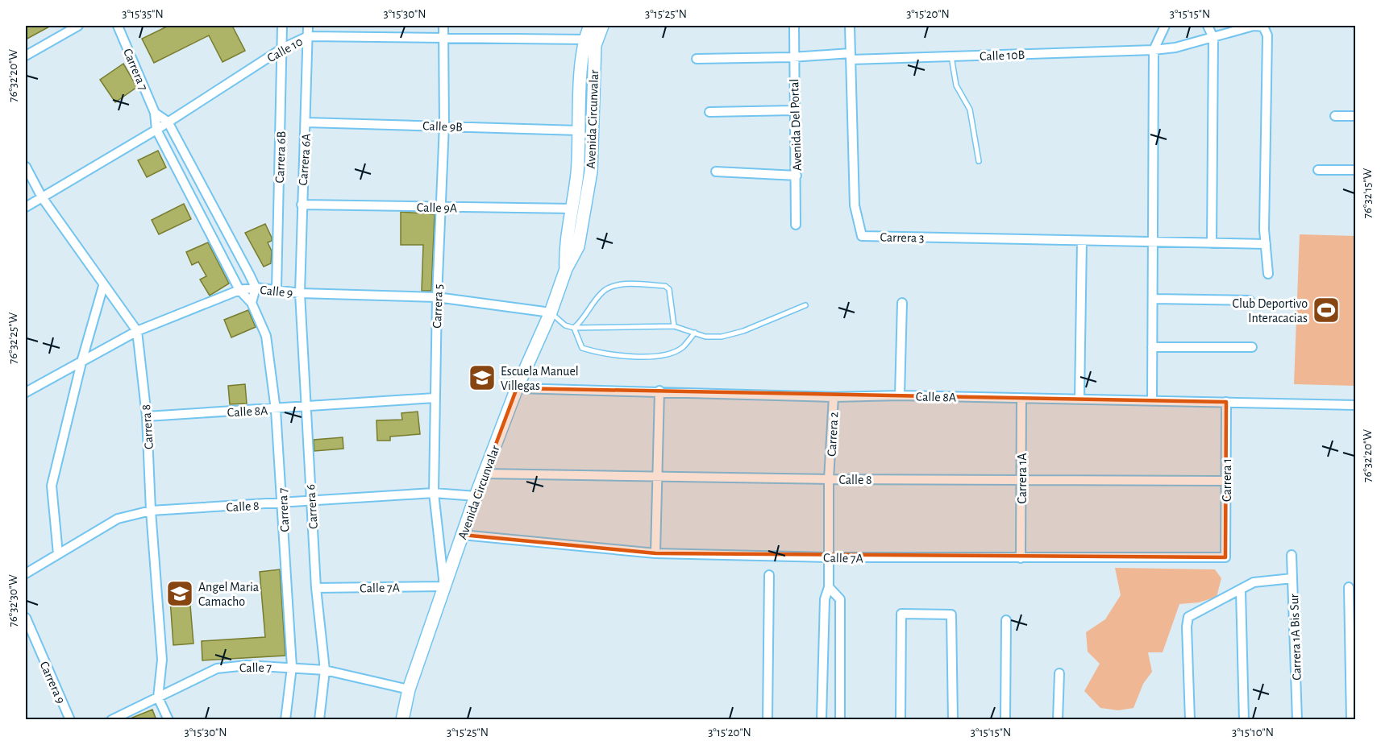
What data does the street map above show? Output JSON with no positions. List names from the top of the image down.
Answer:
{
  "streets": {
    "main road": ["Avenida Circunvalar"],
    "street": [
      "Calle 10",
      "Calle 10B",
      "Carrera 7",
      "Avenida Del Portal",
      "Calle 9B",
      "Carrera 6B",
      "Carrera 6A",
      "Calle 9A",
      "Carrera 3",
      "Calle 9",
      "Carrera 5",
      "Calle 8A",
      "Carrera 8",
      "Carrera 2",
      "Carrera 1A",
      "Calle 8",
      "Carrera 1",
      "Carrera 6",
      "Calle 7A",
      "Carrera 1A Bis Sur",
      "Calle 7",
      "Carrera 9"
    ]
  },
  "crossings": [
    ["Calle 10", "Carrera 7"],
    ["Calle 10", "Avenida Circunvalar"],
    ["Calle 10", "Carrera 6B"],
    ["Calle 10", "Carrera 6A"],
    ["Calle 10", "Carrera 5"],
    ["Calle 10B", "Avenida Del Portal"],
    ["Calle 10B", "Carrera 3"],
    ["Carrera 7", "Calle 9"],
    ["Carrera 7", "Calle 8A"],
    ["Carrera 7", "Calle 8"],
    ["Carrera 7", "Calle 7"],
    ["Avenida Circunvalar", "Calle 9B"],
    ["Avenida Circunvalar", "Calle 9A"],
    ["Avenida Circunvalar", "Calle 9"],
    ["Avenida Circunvalar", "Carrera 5"],
    ["Avenida Circunvalar", "Calle 8A"],
    ["Avenida Circunvalar", "Calle 8"],
    ["Avenida Circunvalar", "Calle 7A"],
    ["Avenida Circunvalar", "Calle 7"],
    ["Calle 9B", "Carrera 6A"],
    ["Calle 9B", "Carrera 5"],
    ["Carrera 6B", "Calle 9"],
    ["Carrera 6A", "Calle 9A"],
    ["Carrera 6A", "Calle 9"],
    ["Carrera 6A", "Carrera 6"],
    ["Calle 9A", "Carrera 5"],
    ["Calle 9", "Carrera 5"],
    ["Calle 9", "Carrera 8"],
    ["Calle 9", "Carrera 6"],
    ["Carrera 5", "Calle 8A"],
    ["Carrera 5", "Calle 8"],
    ["Carrera 5", "Calle 7A"],
    ["Calle 8A", "Carrera 8"],
    ["Calle 8A", "Carrera 2"],
    ["Calle 8A", "Carrera 1A"],
    ["Calle 8A", "Carrera 1"],
    ["Calle 8A", "Carrera 6"],
    ["Carrera 8", "Calle 8"],
    ["Carrera 8", "Calle 7"],
    ["Carrera 2", "Calle 8"],
    ["Carrera 2", "Calle 7A"],
    ["Carrera 1A", "Calle 8"],
    ["Carrera 1A", "Calle 7A"],
    ["Calle 8", "Carrera 1"],
    ["Calle 8", "Carrera 6"],
    ["Carrera 1", "Calle 7A"],
    ["Carrera 6", "Calle 7A"],
    ["Carrera 6", "Calle 7"]
  ],
  "places": {
    "sports": ["Club Deportivo Interacacias"],
    "school or university": ["Escuela Manuel Villegas", "Angel Maria Camacho"]
  },
  "coordinates": [
    "3°15'35\"N",
    "3°15'30\"N",
    "3°15'25\"N",
    "3°15'20\"N",
    "3°15'15\"N",
    "76°32'20\"W",
    "76°32'15\"W",
    "76°32'25\"W",
    "76°32'30\"W",
    "3°15'10\"N"
  ]
}
